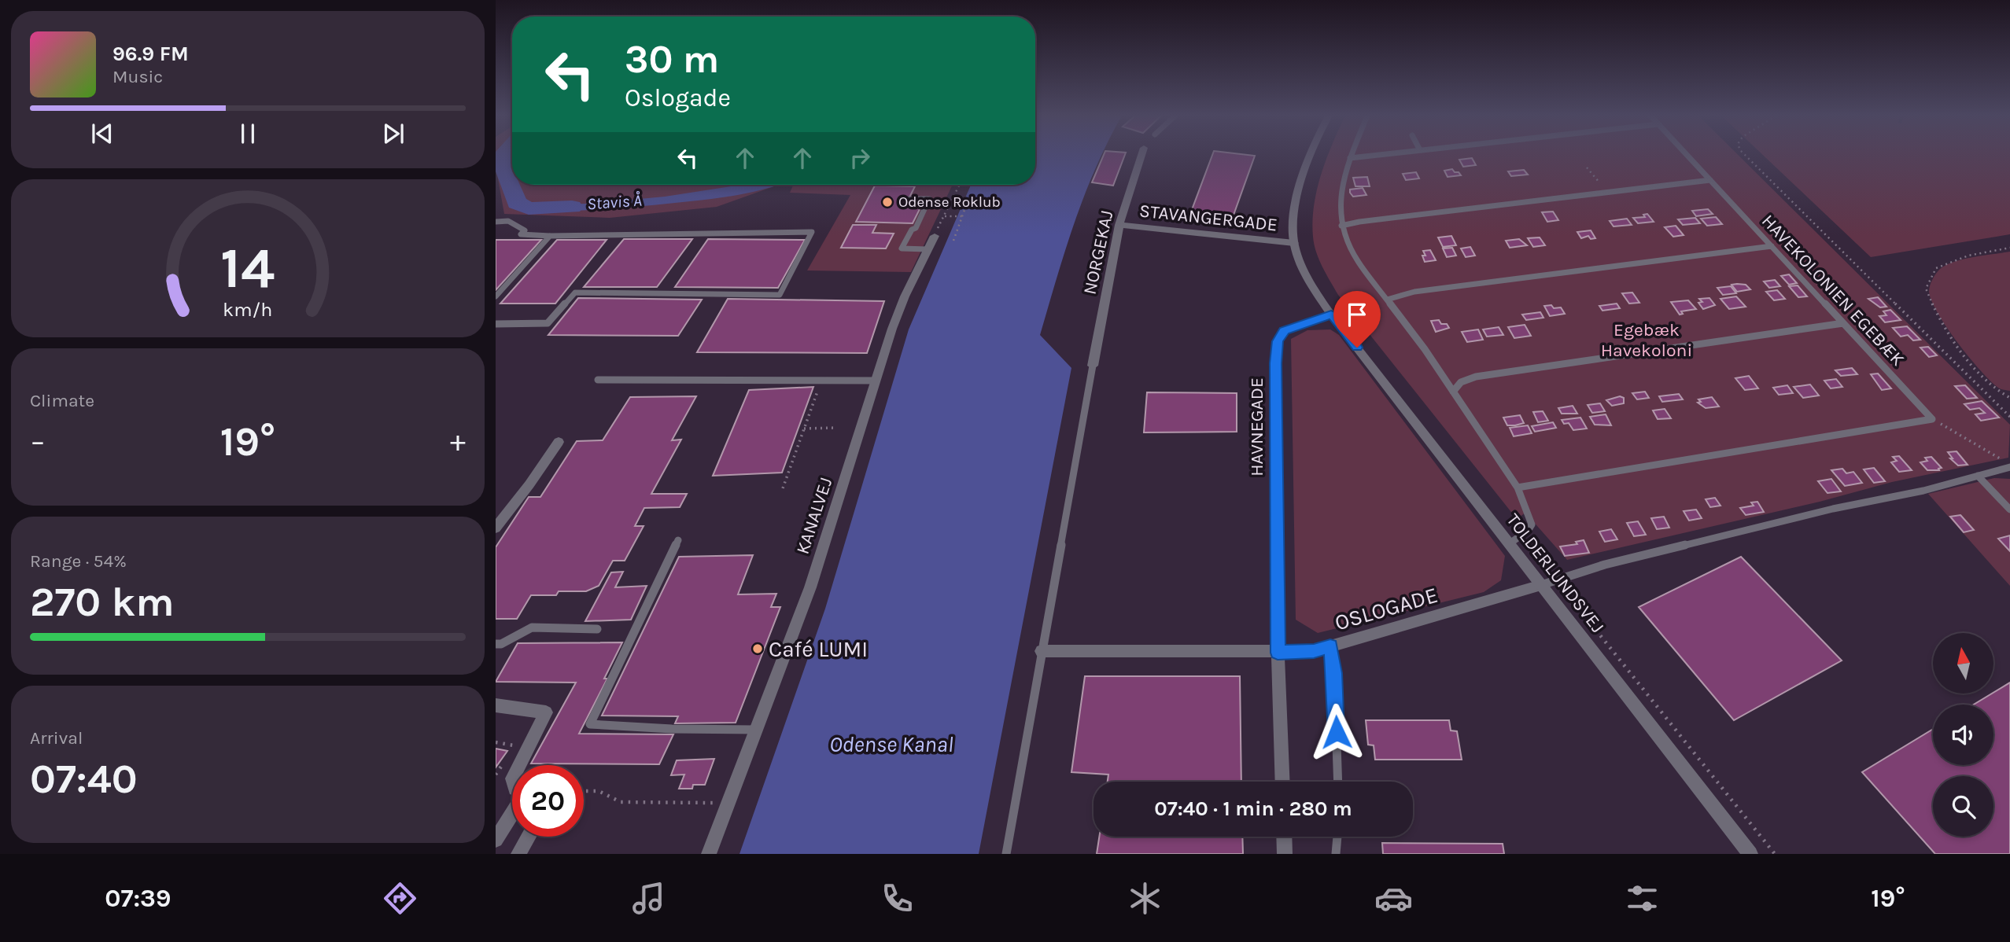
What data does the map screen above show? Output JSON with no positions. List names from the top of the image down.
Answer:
{
  "streets": {
    "street": [
      "STAVANGERGADE",
      "NORGEKAJ",
      "HAVNEGADE",
      "KANALVEJ",
      "TOLDERLUNDSVEJ",
      "OSLOGADE"
    ],
    "lane": ["HAVEKOLONIEN EGEBÆK"]
  },
  "crossings": [
    ["STAVANGERGADE", "NORGEKAJ"],
    ["HAVNEGADE", "TOLDERLUNDSVEJ"],
    ["HAVNEGADE", "OSLOGADE"],
    ["TOLDERLUNDSVEJ", "OSLOGADE"]
  ],
  "water": ["Stavis Å", "Odense Kanal"],
  "parks": ["Egebæk Havekoloni"],
  "places": ["Odense Roklub", "Café LUMI"],
  "north": "top",
  "page": {
    "turn": ["30 m", "Oslogade"],
    "song": ["96.9 FM", "Music"],
    "tile": [
      "Climate",
      ["Range · 54%", "270 km"],
      ["Arrival", "07:40"]
    ],
    "heat": ["−", "19°", "+"],
    "limit": "20",
    "trip": "07:40 · 1 min · 280 m",
    "tabs": ["07:39", "19°"],
    "gauge": ["14", "km/h"]
  }
}
